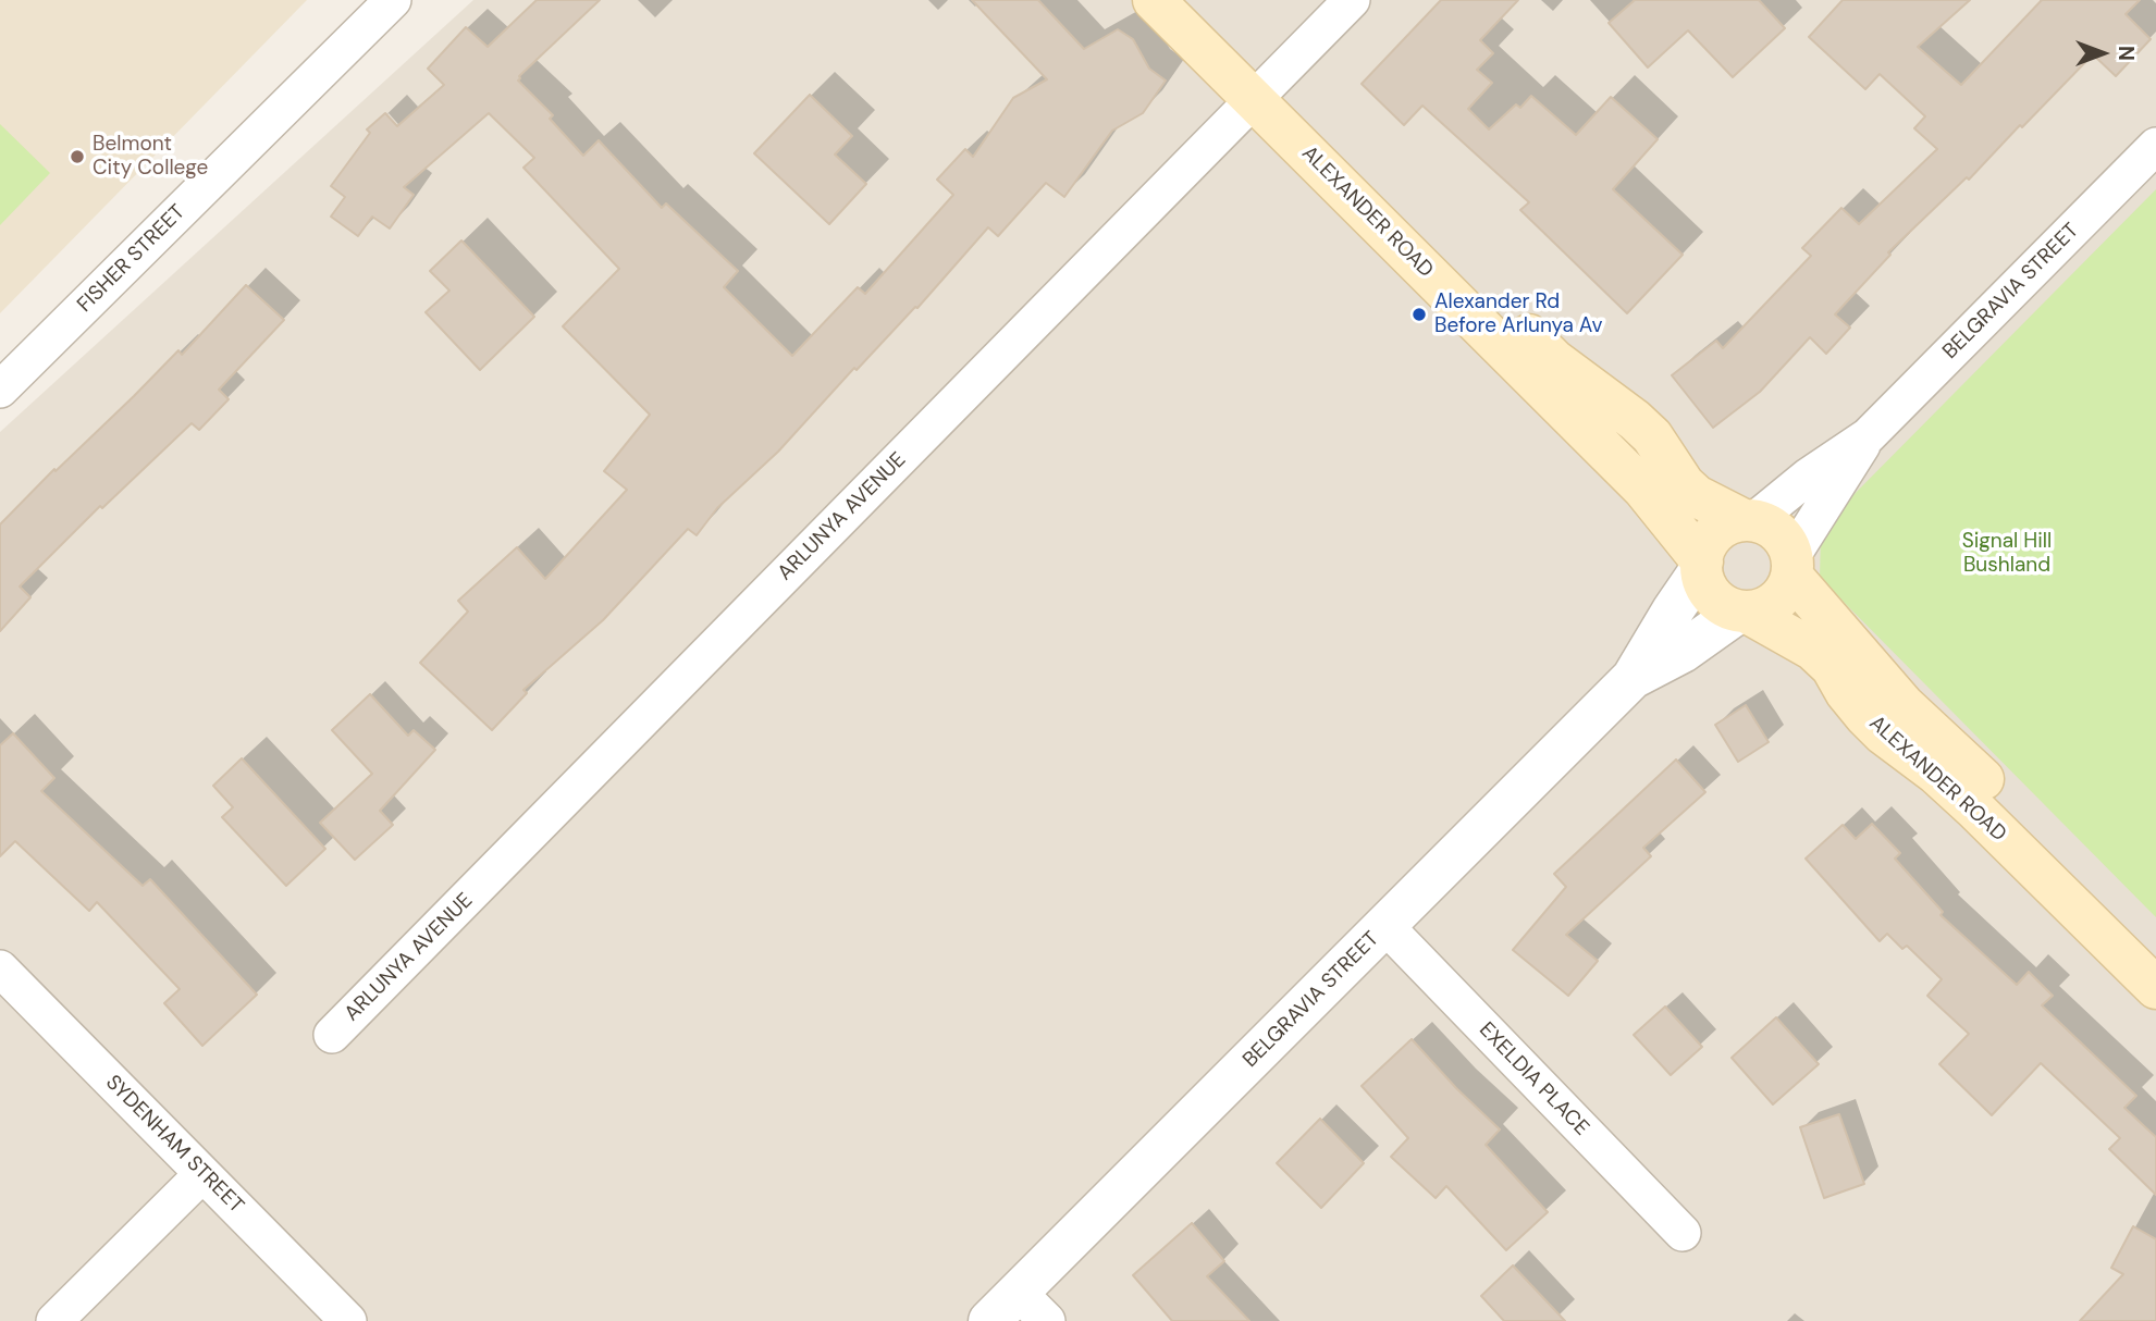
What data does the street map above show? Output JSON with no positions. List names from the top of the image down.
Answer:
{
  "streets": {
    "main road": ["ALEXANDER ROAD"],
    "street": [
      "FISHER STREET",
      "BELGRAVIA STREET",
      "ARLUNYA AVENUE",
      "EXELDIA PLACE",
      "SYDENHAM STREET"
    ]
  },
  "crossings": [
    ["ALEXANDER ROAD", "BELGRAVIA STREET"],
    ["ALEXANDER ROAD", "ARLUNYA AVENUE"],
    ["BELGRAVIA STREET", "EXELDIA PLACE"]
  ],
  "parks": ["Signal Hill Bushland"],
  "places": ["Belmont City College", "Alexander Rd Before Arlunya Av"],
  "north": "right"
}
